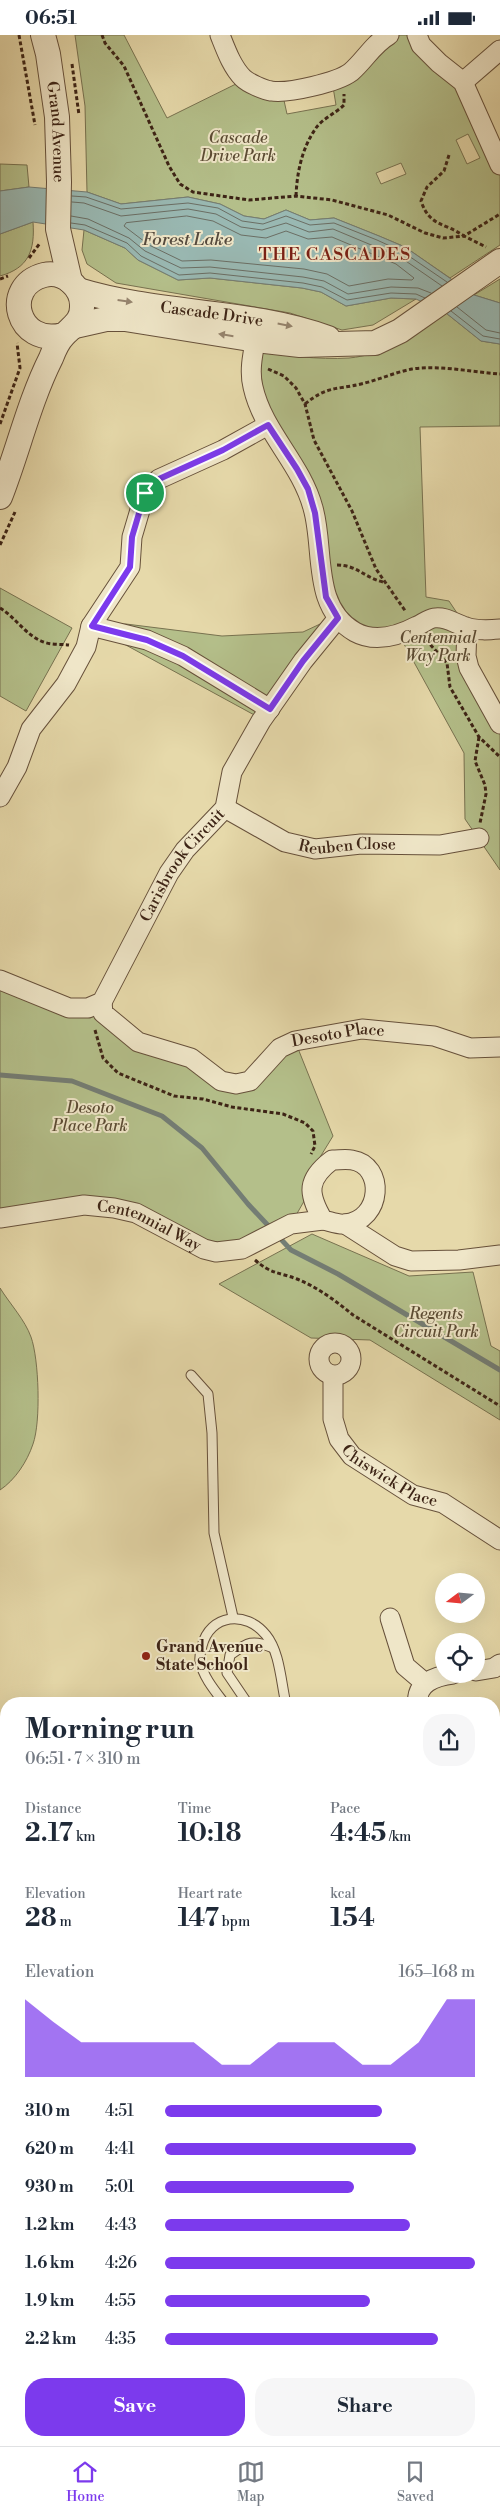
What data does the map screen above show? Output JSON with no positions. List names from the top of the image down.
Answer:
{
  "streets": {
    "street": [
      "Grand Avenue",
      "Cascade Drive",
      "Reuben Close",
      "Carisbrook Circuit",
      "Desoto Place",
      "Centennial Way",
      "Chiswick Place"
    ]
  },
  "crossings": [
    ["Grand Avenue", "Cascade Drive"],
    ["Reuben Close", "Carisbrook Circuit"],
    ["Carisbrook Circuit", "Desoto Place"]
  ],
  "districts": ["THE CASCADES"],
  "water": ["Forest Lake"],
  "parks": [
    "Cascade Drive Park",
    "Centennial Way Park",
    "Desoto Place Park",
    "Regents Circuit Park"
  ],
  "places": ["Grand Avenue State School"],
  "north": "left",
  "page": {
    "status": "06:51",
    "heading": ["Morning run", "06:51 · 7 × 310 m"],
    "stats": [
      ["Distance", "2.17 km"],
      ["Time", "10:18"],
      ["Pace", "4:45 /km"],
      ["Elevation", "28 m"],
      ["Heart rate", "147 bpm"],
      ["kcal", "154"]
    ],
    "chart": ["Elevation", "165–168 m"],
    "list": [
      {
        "name": "310 m",
        "note": "4:51"
      },
      {
        "name": "620 m",
        "note": "4:41"
      },
      {
        "name": "930 m",
        "note": "5:01"
      },
      {
        "name": "1.2 km",
        "note": "4:43"
      },
      {
        "name": "1.6 km",
        "note": "4:26"
      },
      {
        "name": "1.9 km",
        "note": "4:55"
      },
      {
        "name": "2.2 km",
        "note": "4:35"
      }
    ],
    "buttons": ["Save", "Share"],
    "tabs": ["Home", "Map", "Saved"]
  }
}
